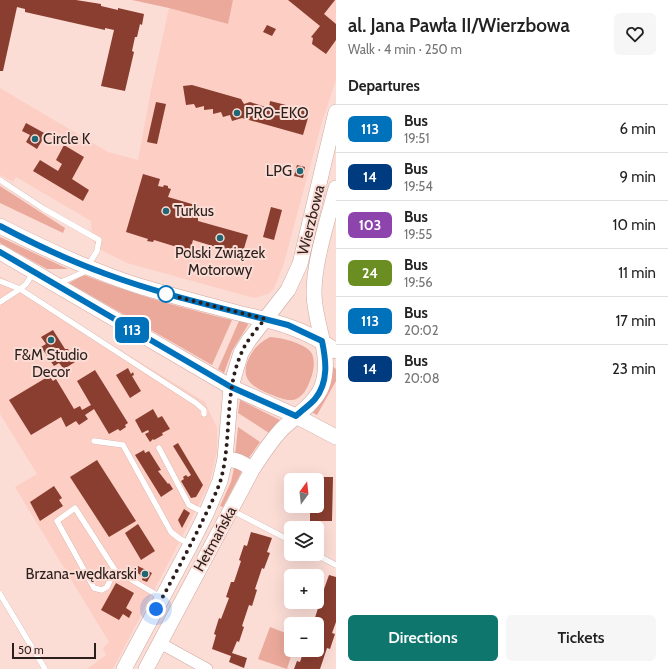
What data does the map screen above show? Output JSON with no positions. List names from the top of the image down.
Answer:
{
  "streets": {
    "main road": ["Wierzbowa", "Hetmańska"]
  },
  "crossings": [
    ["Wierzbowa", "Hetmańska"]
  ],
  "places": [
    "PRO-EKO",
    "Circle K",
    "LPG",
    "Turkus",
    "Polski Związek Motorowy",
    "F&M Studio Decor",
    "Brzana-wędkarski"
  ],
  "lines": ["bus line 113"],
  "scale_bar": "50 m",
  "north": "top",
  "page": {
    "on_map": "113",
    "heading": [
      ["al. Jana Pawła II/Wierzbowa", "Walk · 4 min · 250 m"],
      "Departures"
    ],
    "list": [
      {
        "mark": "113",
        "name": "Bus",
        "note": "19:51",
        "value": "6 min"
      },
      {
        "mark": "14",
        "name": "Bus",
        "note": "19:54",
        "value": "9 min"
      },
      {
        "mark": "103",
        "name": "Bus",
        "note": "19:55",
        "value": "10 min"
      },
      {
        "mark": "24",
        "name": "Bus",
        "note": "19:56",
        "value": "11 min"
      },
      {
        "mark": "113",
        "name": "Bus",
        "note": "20:02",
        "value": "17 min"
      },
      {
        "mark": "14",
        "name": "Bus",
        "note": "20:08",
        "value": "23 min"
      }
    ],
    "map_buttons": ["+", "−"],
    "buttons": ["Directions", "Tickets"],
    "scale": "50 m"
  }
}
